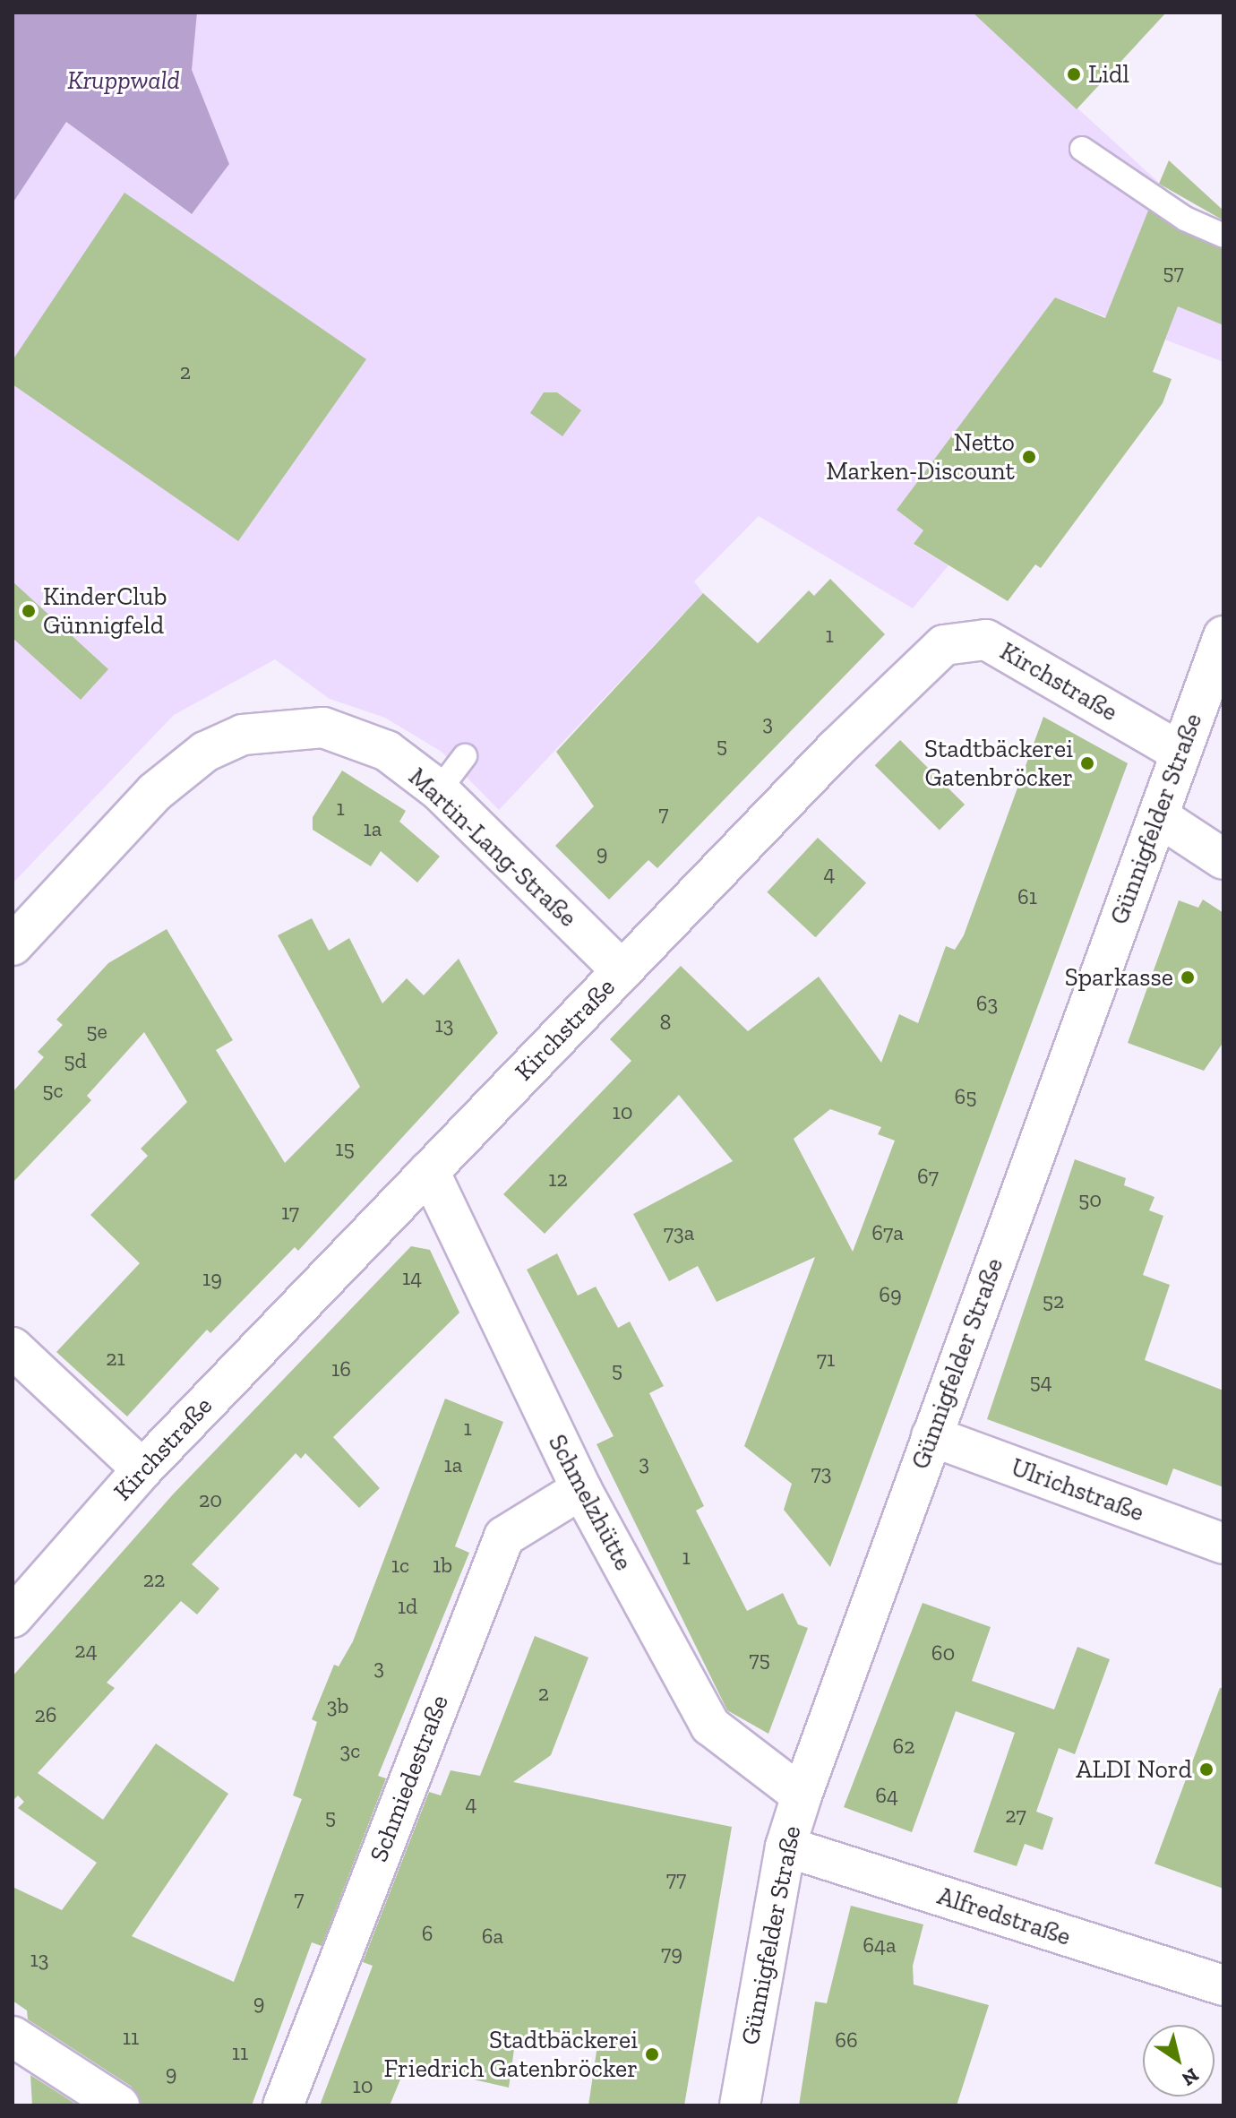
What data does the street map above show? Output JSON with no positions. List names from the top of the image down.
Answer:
{
  "streets": {
    "street": [
      "Kirchstraße",
      "Günnigfelder Straße",
      "Martin-Lang-Straße",
      "Ulrichstraße",
      "Schmelzhütte",
      "Schmiedestraße",
      "Alfredstraße"
    ]
  },
  "crossings": [
    ["Kirchstraße", "Günnigfelder Straße"],
    ["Kirchstraße", "Martin-Lang-Straße"],
    ["Kirchstraße", "Schmelzhütte"],
    ["Günnigfelder Straße", "Ulrichstraße"],
    ["Günnigfelder Straße", "Schmelzhütte"],
    ["Günnigfelder Straße", "Alfredstraße"],
    ["Schmelzhütte", "Schmiedestraße"]
  ],
  "parks": ["Kruppwald"],
  "places": [
    "Lidl",
    "Netto Marken-Discount",
    "KinderClub Günnigfeld",
    "Stadtbäckerei Gatenbröcker",
    "Sparkasse",
    "ALDI Nord",
    "Stadtbäckerei Friedrich Gatenbröcker"
  ],
  "house_numbers": [
    "57",
    "2",
    "1",
    "3",
    "5",
    "1",
    "7",
    "1a",
    "9",
    "4",
    "61",
    "63",
    "8",
    "13",
    "5e",
    "5d",
    "5c",
    "65",
    "10",
    "15",
    "67",
    "12",
    "50",
    "17",
    "73a",
    "67a",
    "14",
    "19",
    "69",
    "52",
    "21",
    "71",
    "16",
    "5",
    "54",
    "1",
    "3",
    "1a",
    "73",
    "20",
    "1",
    "1c",
    "1b",
    "22",
    "1d",
    "24",
    "60",
    "75",
    "3",
    "2",
    "3b",
    "26",
    "62",
    "3c",
    "64",
    "4",
    "27",
    "5",
    "77",
    "7",
    "6",
    "6a",
    "64a",
    "79",
    "13",
    "9",
    "11",
    "66",
    "11",
    "9",
    "10"
  ],
  "north": "bottom right"
}
